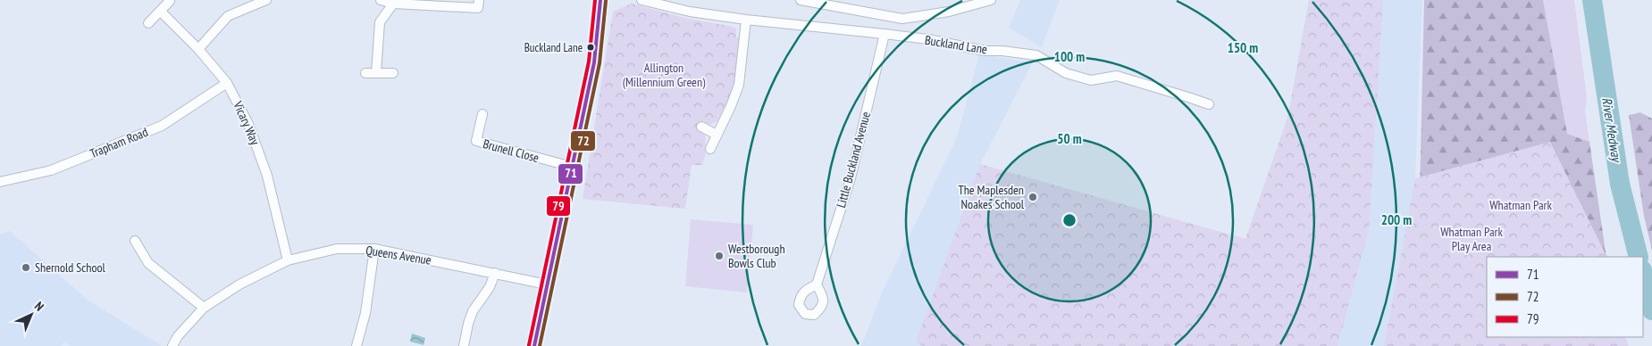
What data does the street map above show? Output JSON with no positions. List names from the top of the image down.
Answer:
{
  "streets": {
    "street": [
      "Buckland Lane",
      "Vicary Way",
      "Trapham Road",
      "Brunell Close",
      "Little Buckland Avenue",
      "Queens Avenue"
    ]
  },
  "crossings": [
    ["Buckland Lane", "Little Buckland Avenue"],
    ["Vicary Way", "Trapham Road"],
    ["Vicary Way", "Queens Avenue"]
  ],
  "water": ["River Medway"],
  "parks": ["Allington (Millennium Green)", "Whatman Park", "Whatman Park Play Area"],
  "places": [
    "Buckland Lane",
    "The Maplesden Noakes School",
    "Westborough Bowls Club",
    "Shernold School"
  ],
  "lines": ["transit line 71", "transit line 79", "transit line 72"],
  "legend": ["71", "72", "79"],
  "north": "top right",
  "rings": [
    "150 m",
    "100 m",
    "50 m",
    "200 m"
  ]
}
